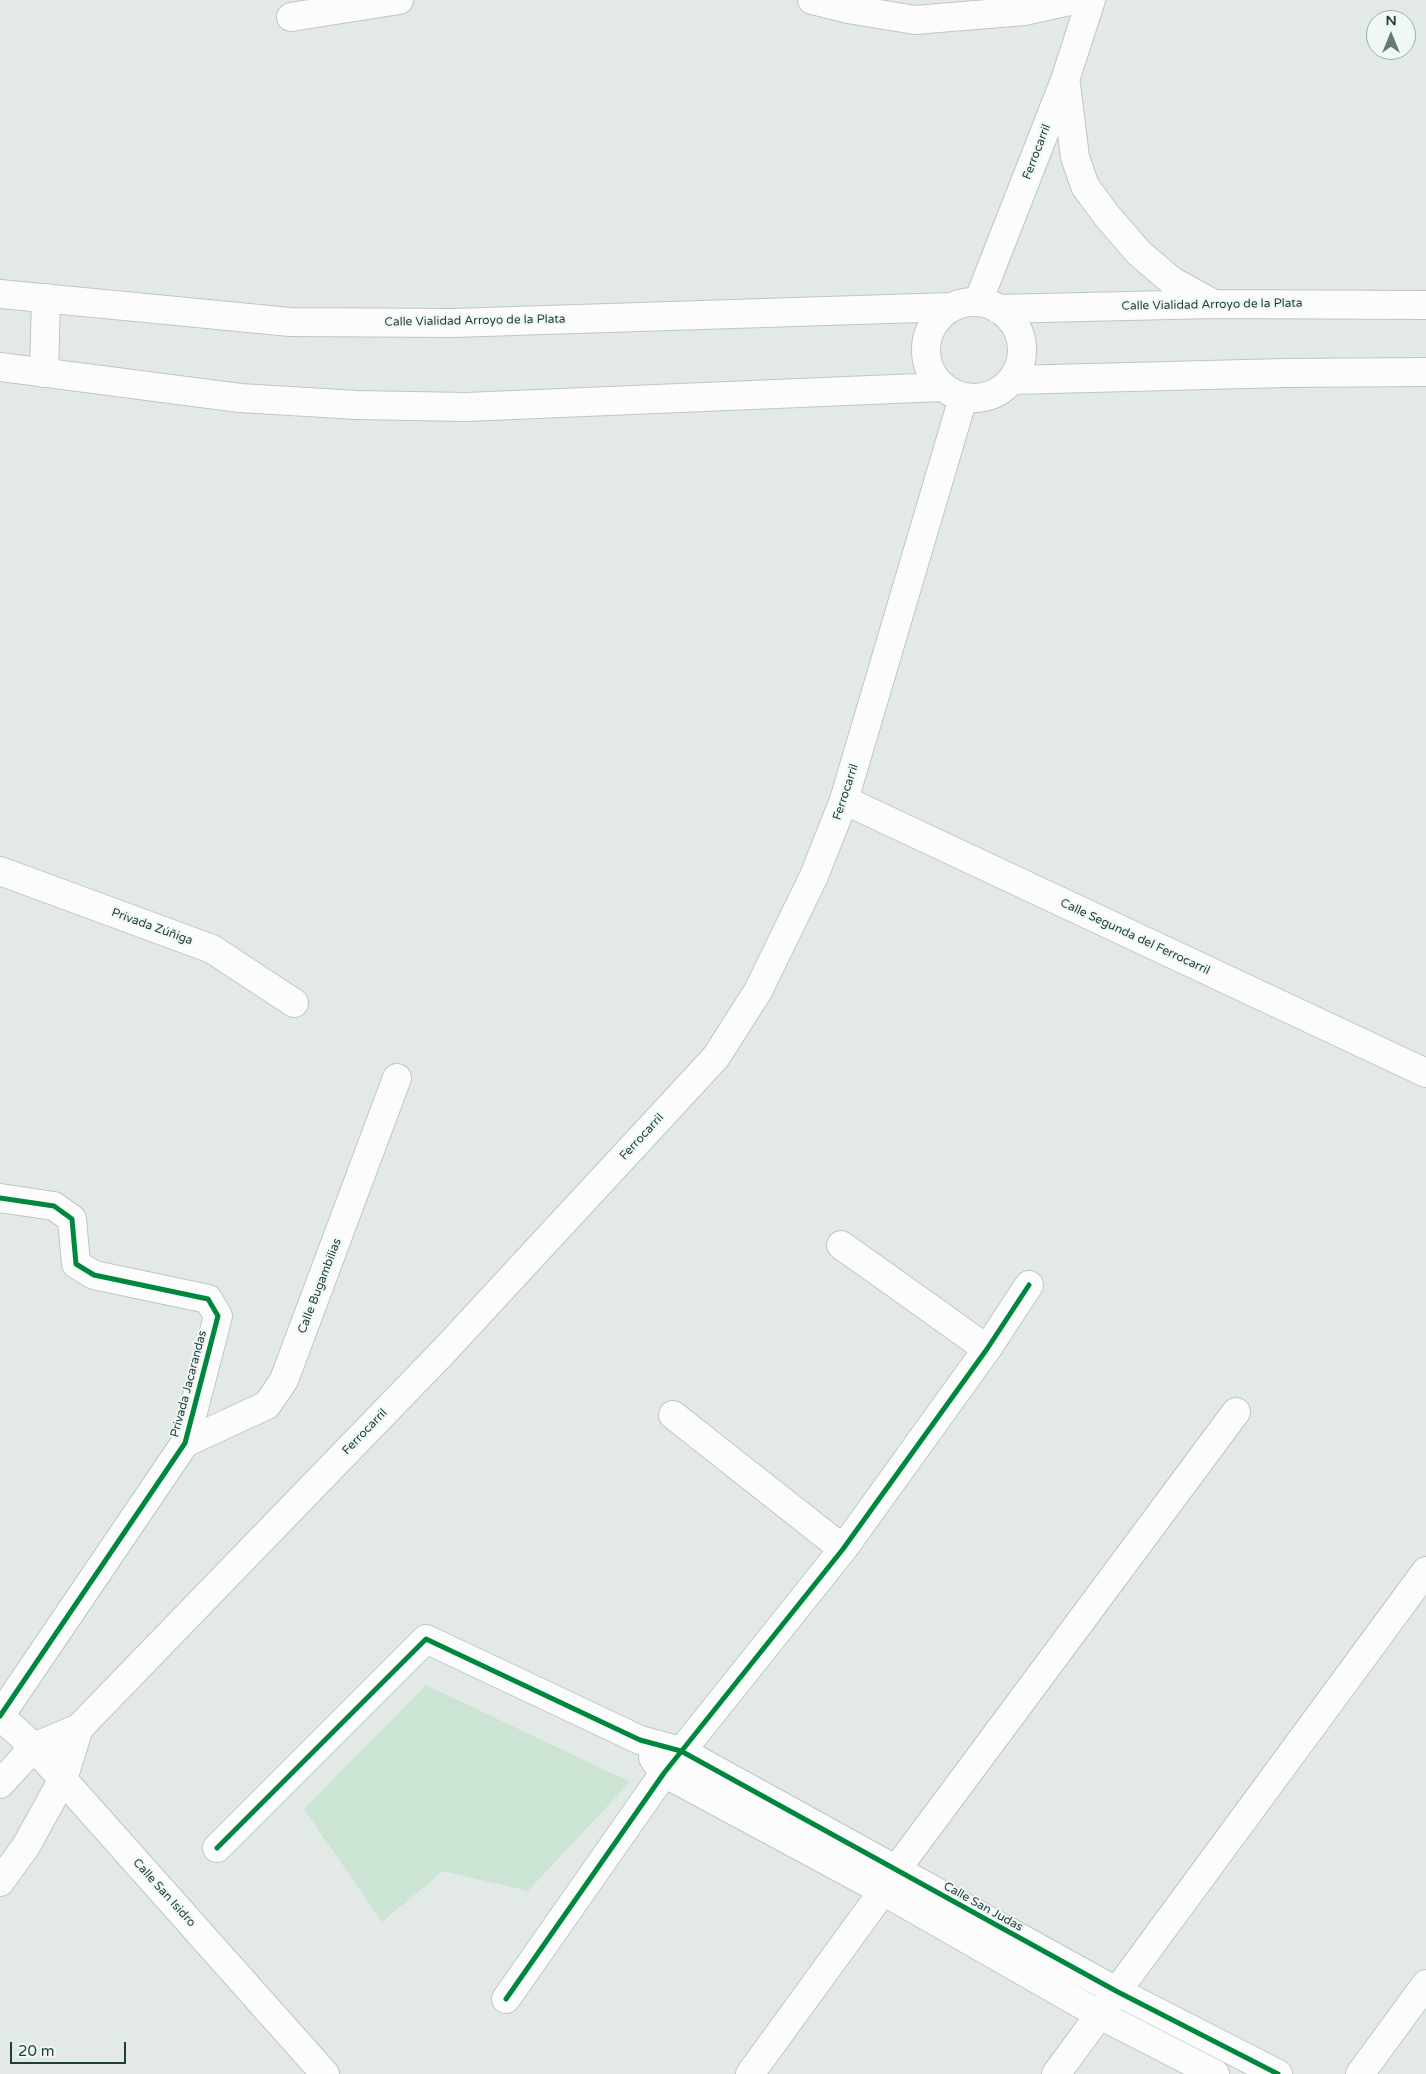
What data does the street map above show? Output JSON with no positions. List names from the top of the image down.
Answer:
{
  "streets": {
    "street": [
      "Ferrocarril",
      "Calle Vialidad Arroyo de la Plata",
      "Privada Zúñiga",
      "Calle Segunda del Ferrocarril",
      "Calle Bugambilias",
      "Privada Jacarandas",
      "Calle San Isidro",
      "Calle San Judas"
    ]
  },
  "crossings": [
    ["Ferrocarril", "Calle Vialidad Arroyo de la Plata"],
    ["Ferrocarril", "Calle Segunda del Ferrocarril"],
    ["Ferrocarril", "Calle San Isidro"],
    ["Calle Bugambilias", "Privada Jacarandas"],
    ["Privada Jacarandas", "Calle San Isidro"]
  ],
  "scale_bar": "20 m",
  "north": "top"
}
